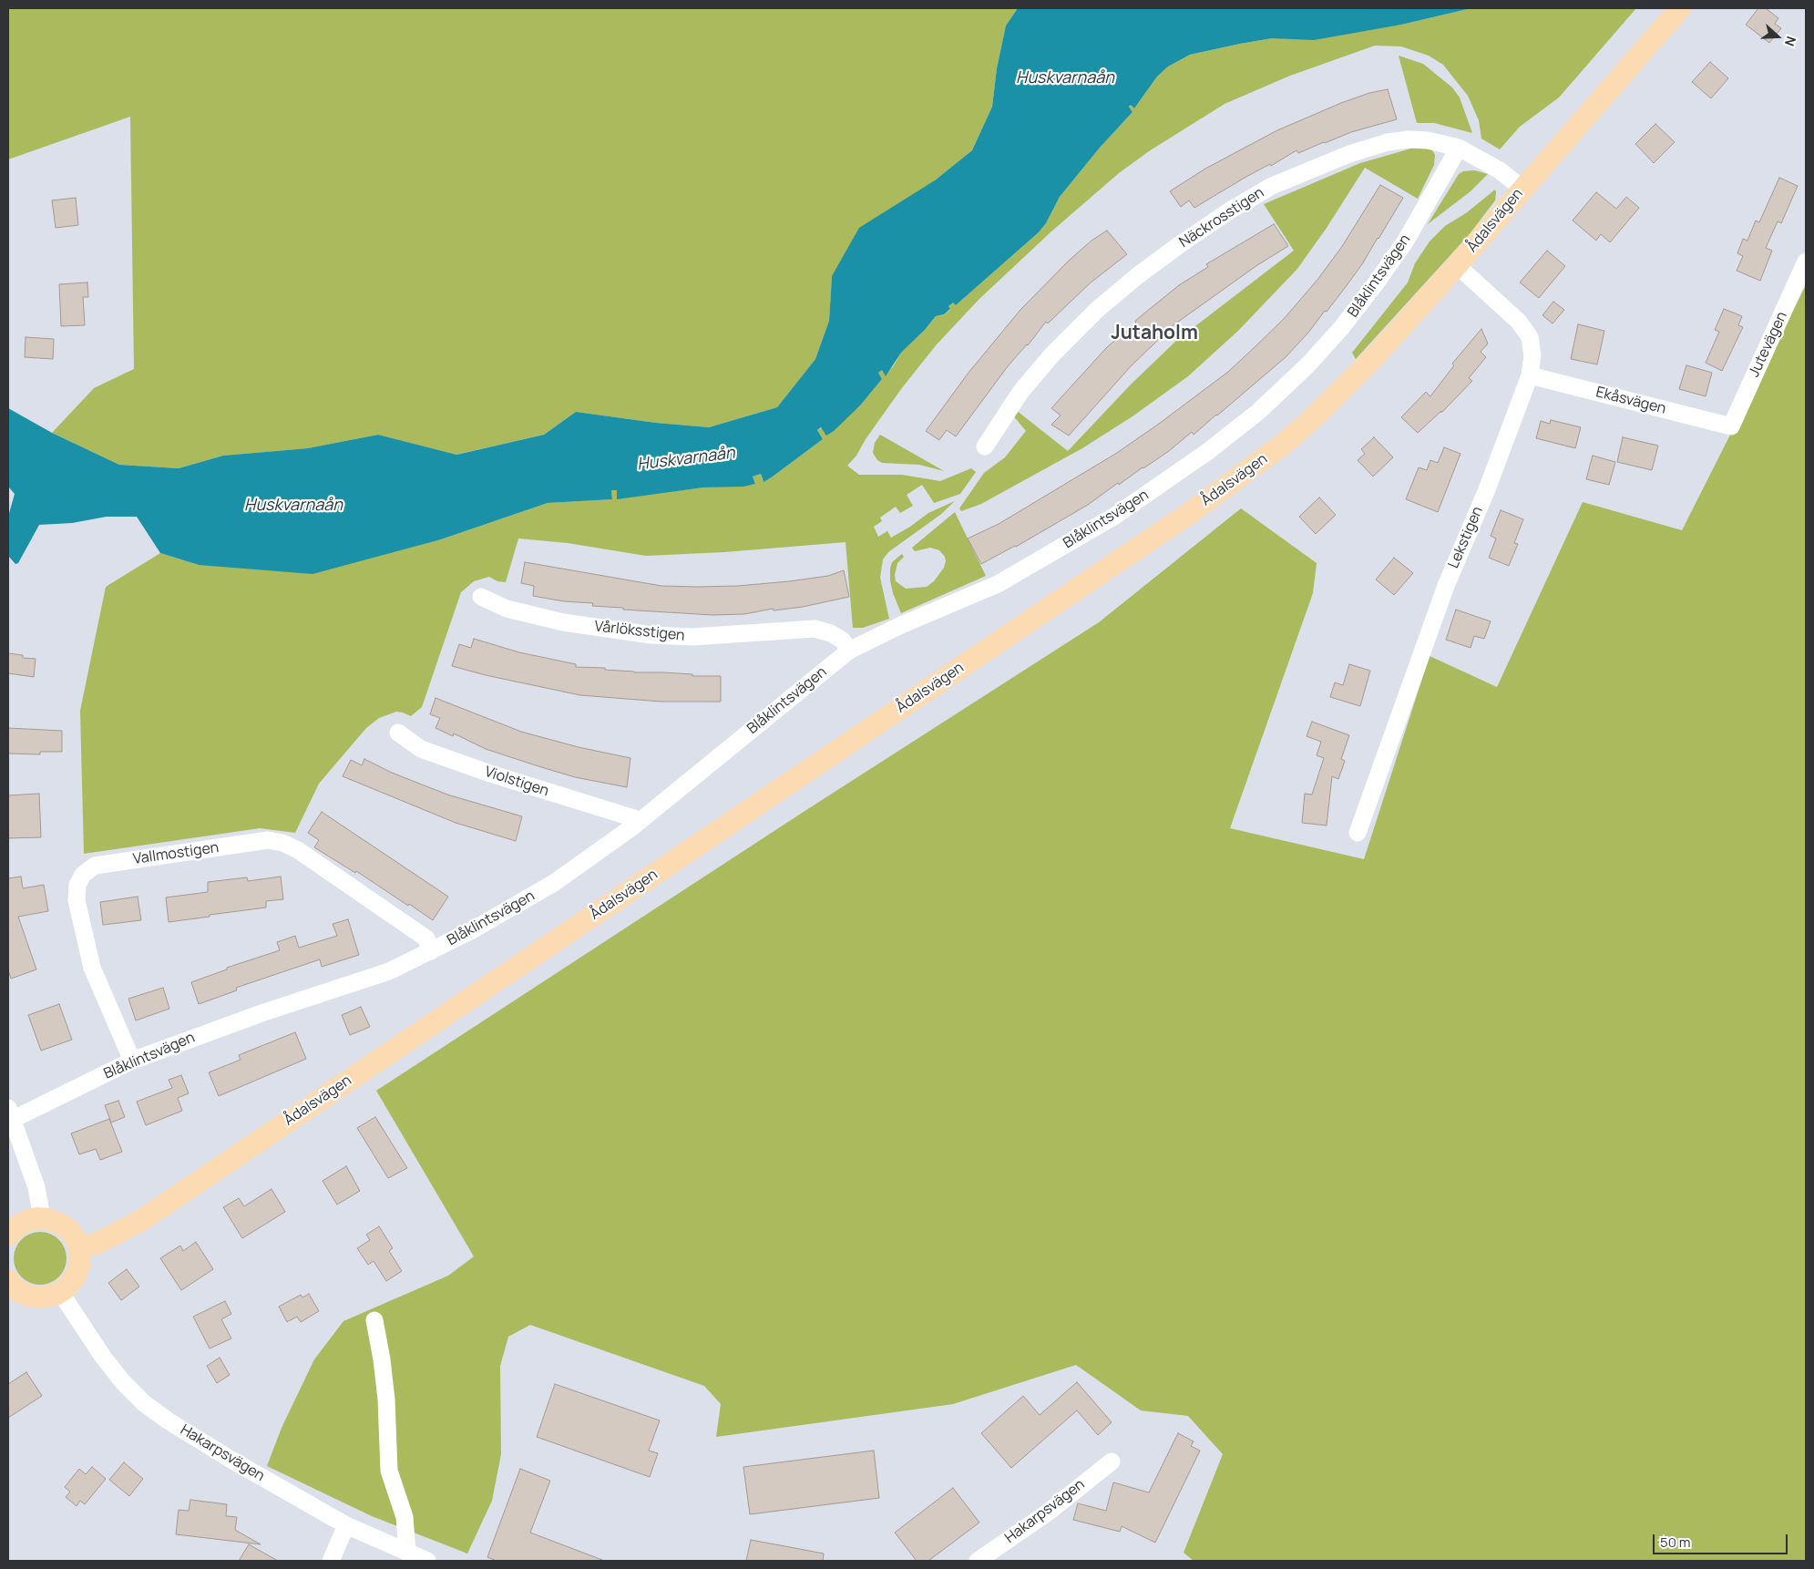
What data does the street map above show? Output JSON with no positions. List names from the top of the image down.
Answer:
{
  "streets": {
    "main road": ["Ådalsvägen"],
    "street": [
      "Näckrosstigen",
      "Blåklintsvägen",
      "Jutevägen",
      "Ekåsvägen",
      "Lekstigen",
      "Vårlöksstigen",
      "Violstigen",
      "Vallmostigen",
      "Hakarpsvägen"
    ]
  },
  "crossings": [
    ["Näckrosstigen", "Ådalsvägen"],
    ["Näckrosstigen", "Blåklintsvägen"],
    ["Ådalsvägen", "Lekstigen"],
    ["Blåklintsvägen", "Vårlöksstigen"],
    ["Blåklintsvägen", "Violstigen"],
    ["Blåklintsvägen", "Vallmostigen"],
    ["Jutevägen", "Ekåsvägen"],
    ["Ekåsvägen", "Lekstigen"]
  ],
  "districts": ["Jutaholm"],
  "water": ["Huskvarnaån"],
  "scale_bar": "50 m",
  "north": "right"
}
